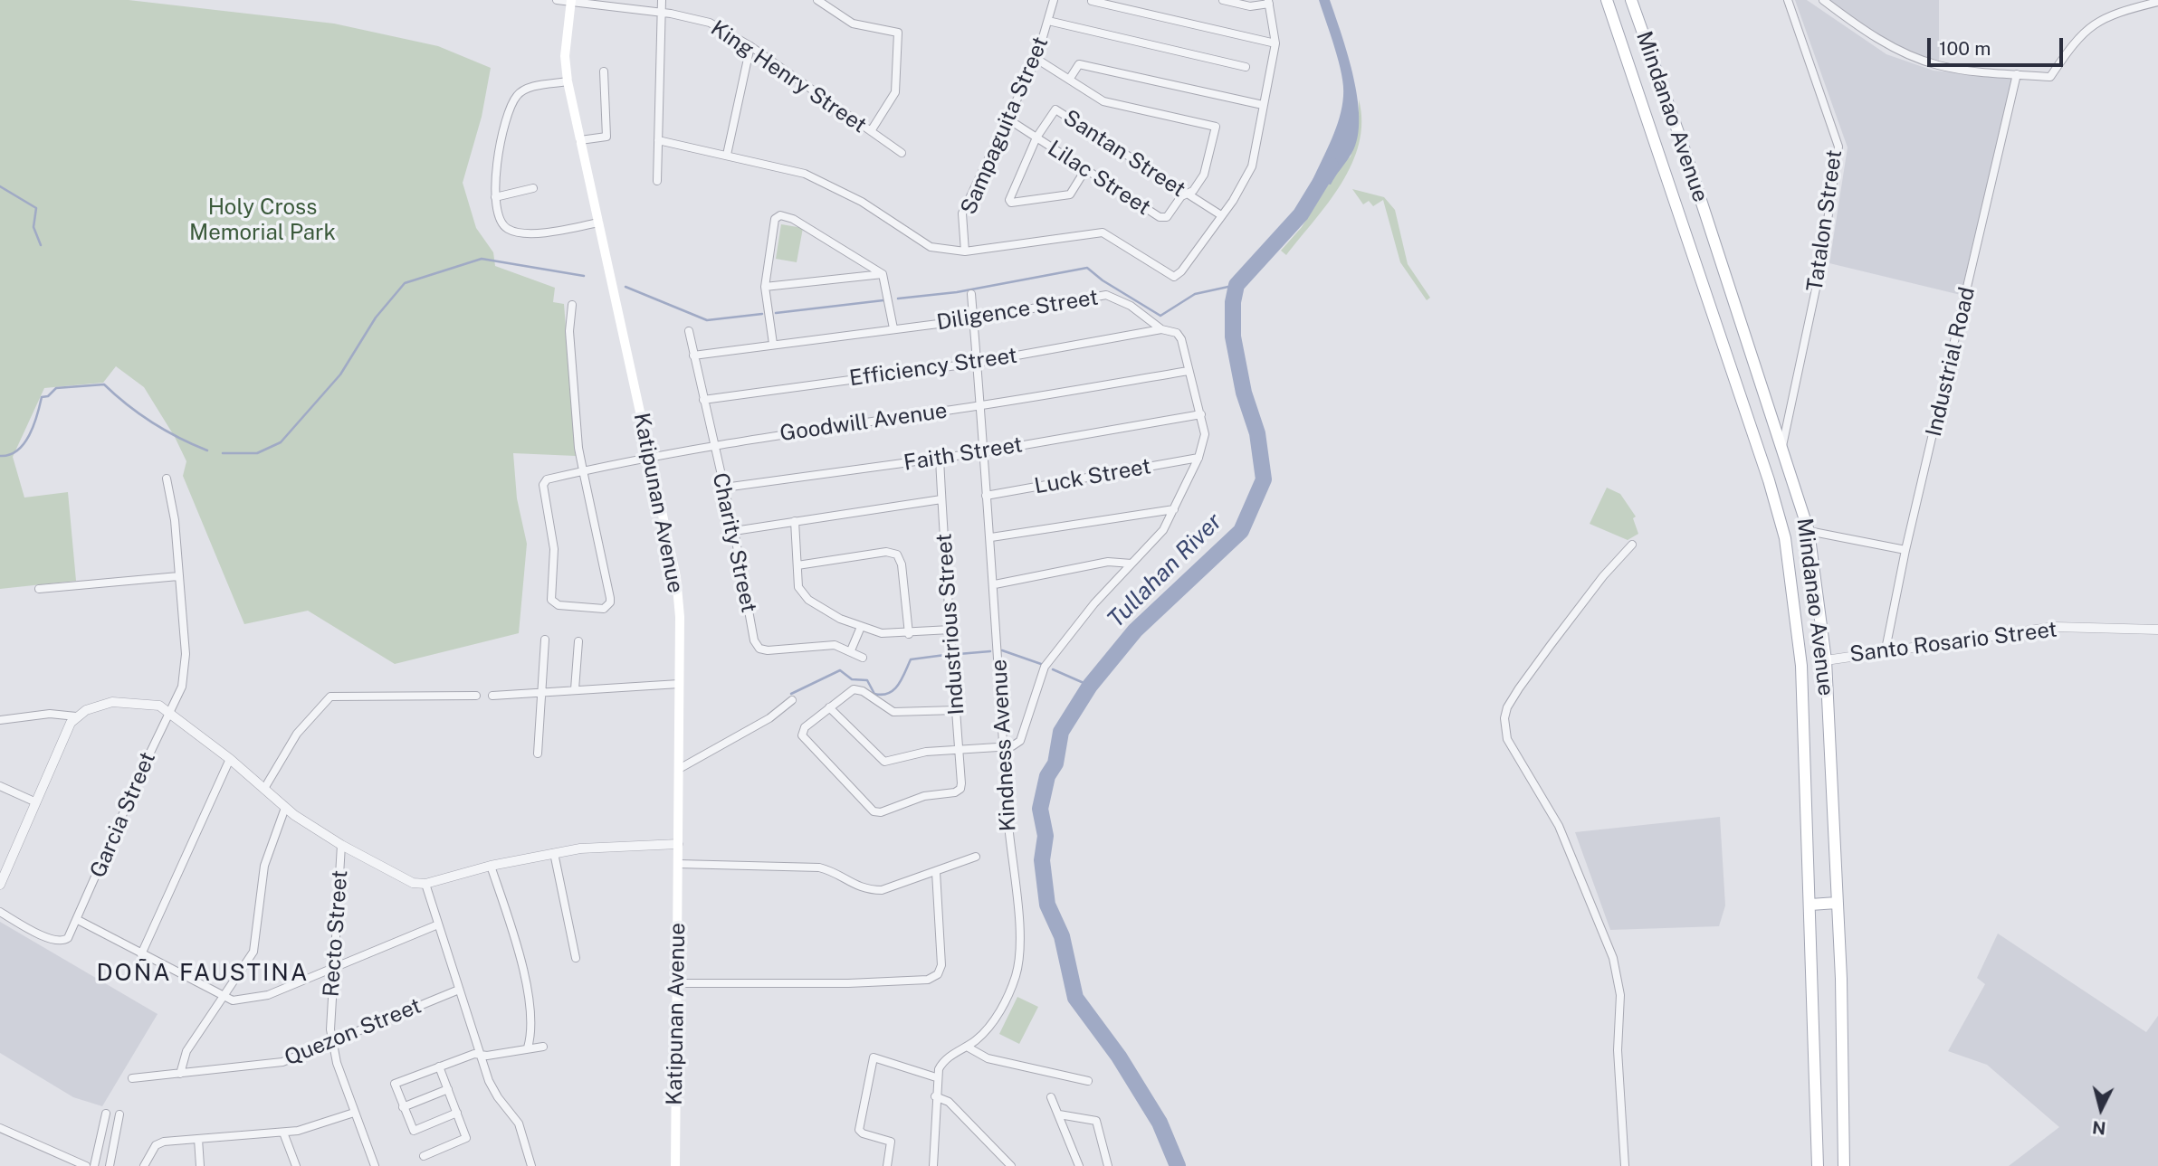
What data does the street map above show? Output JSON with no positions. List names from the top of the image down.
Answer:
{
  "streets": {
    "main road": ["Mindanao Avenue", "Katipunan Avenue"],
    "street": [
      "King Henry Street",
      "Sampaguita Street",
      "Santan Street",
      "Lilac Street",
      "Tatalon Street",
      "Diligence Street",
      "Industrial Road",
      "Efficiency Street",
      "Goodwill Avenue",
      "Faith Street",
      "Luck Street",
      "Charity Street",
      "Industrious Street",
      "Santo Rosario Street",
      "Kindness Avenue",
      "Garcia Street",
      "Recto Street",
      "Quezon Street"
    ]
  },
  "crossings": [
    ["King Henry Street", "Katipunan Avenue"],
    ["Mindanao Avenue", "Tatalon Street"],
    ["Mindanao Avenue", "Santo Rosario Street"],
    ["Sampaguita Street", "Lilac Street"],
    ["Santan Street", "Lilac Street"],
    ["Diligence Street", "Efficiency Street"],
    ["Diligence Street", "Goodwill Avenue"],
    ["Diligence Street", "Faith Street"],
    ["Diligence Street", "Luck Street"],
    ["Diligence Street", "Charity Street"],
    ["Diligence Street", "Kindness Avenue"],
    ["Industrial Road", "Santo Rosario Street"],
    ["Efficiency Street", "Charity Street"],
    ["Efficiency Street", "Kindness Avenue"],
    ["Goodwill Avenue", "Katipunan Avenue"],
    ["Goodwill Avenue", "Charity Street"],
    ["Goodwill Avenue", "Kindness Avenue"],
    ["Faith Street", "Charity Street"],
    ["Faith Street", "Industrious Street"],
    ["Faith Street", "Kindness Avenue"],
    ["Luck Street", "Kindness Avenue"],
    ["Recto Street", "Quezon Street"]
  ],
  "districts": ["DOÑA FAUSTINA"],
  "water": ["Tullahan River"],
  "parks": ["Holy Cross Memorial Park"],
  "scale_bar": "100 m",
  "north": "bottom"
}
